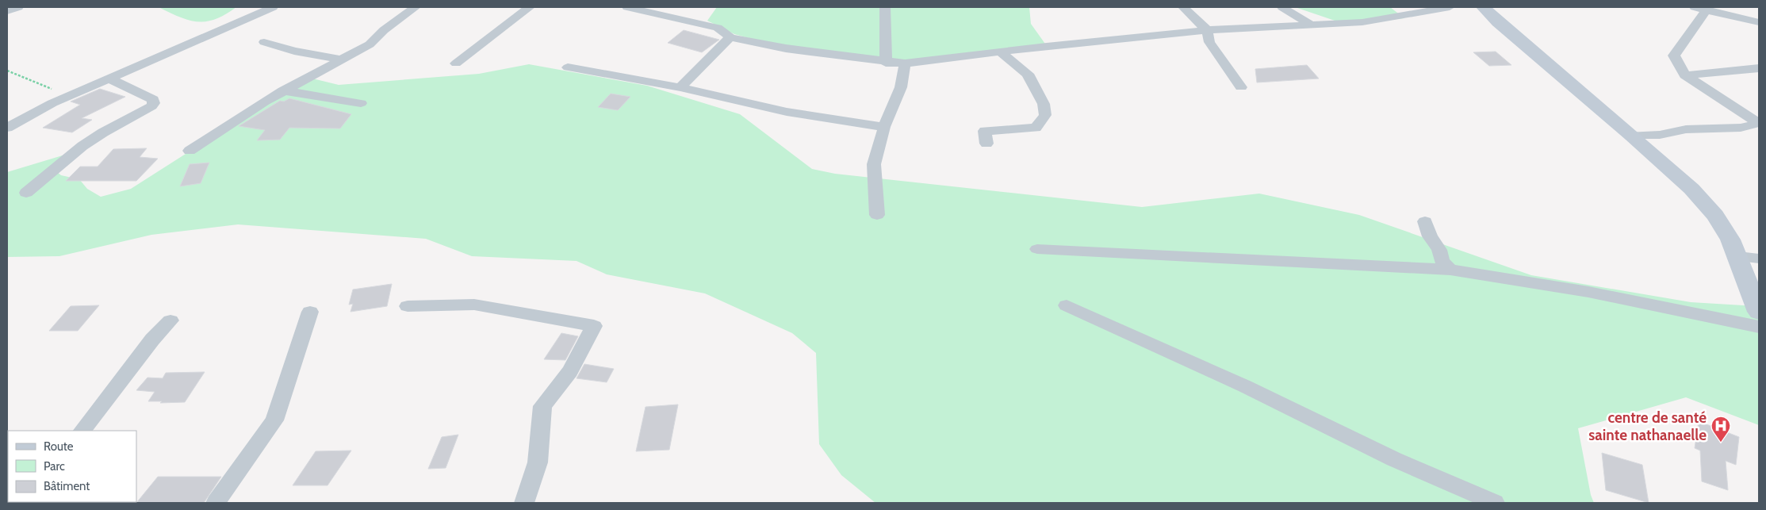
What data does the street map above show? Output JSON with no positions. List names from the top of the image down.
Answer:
{
  "places": {
    "hospital": ["centre de santé sainte nathanaelle"]
  },
  "legend": ["Route", "Parc", "Bâtiment"]
}
